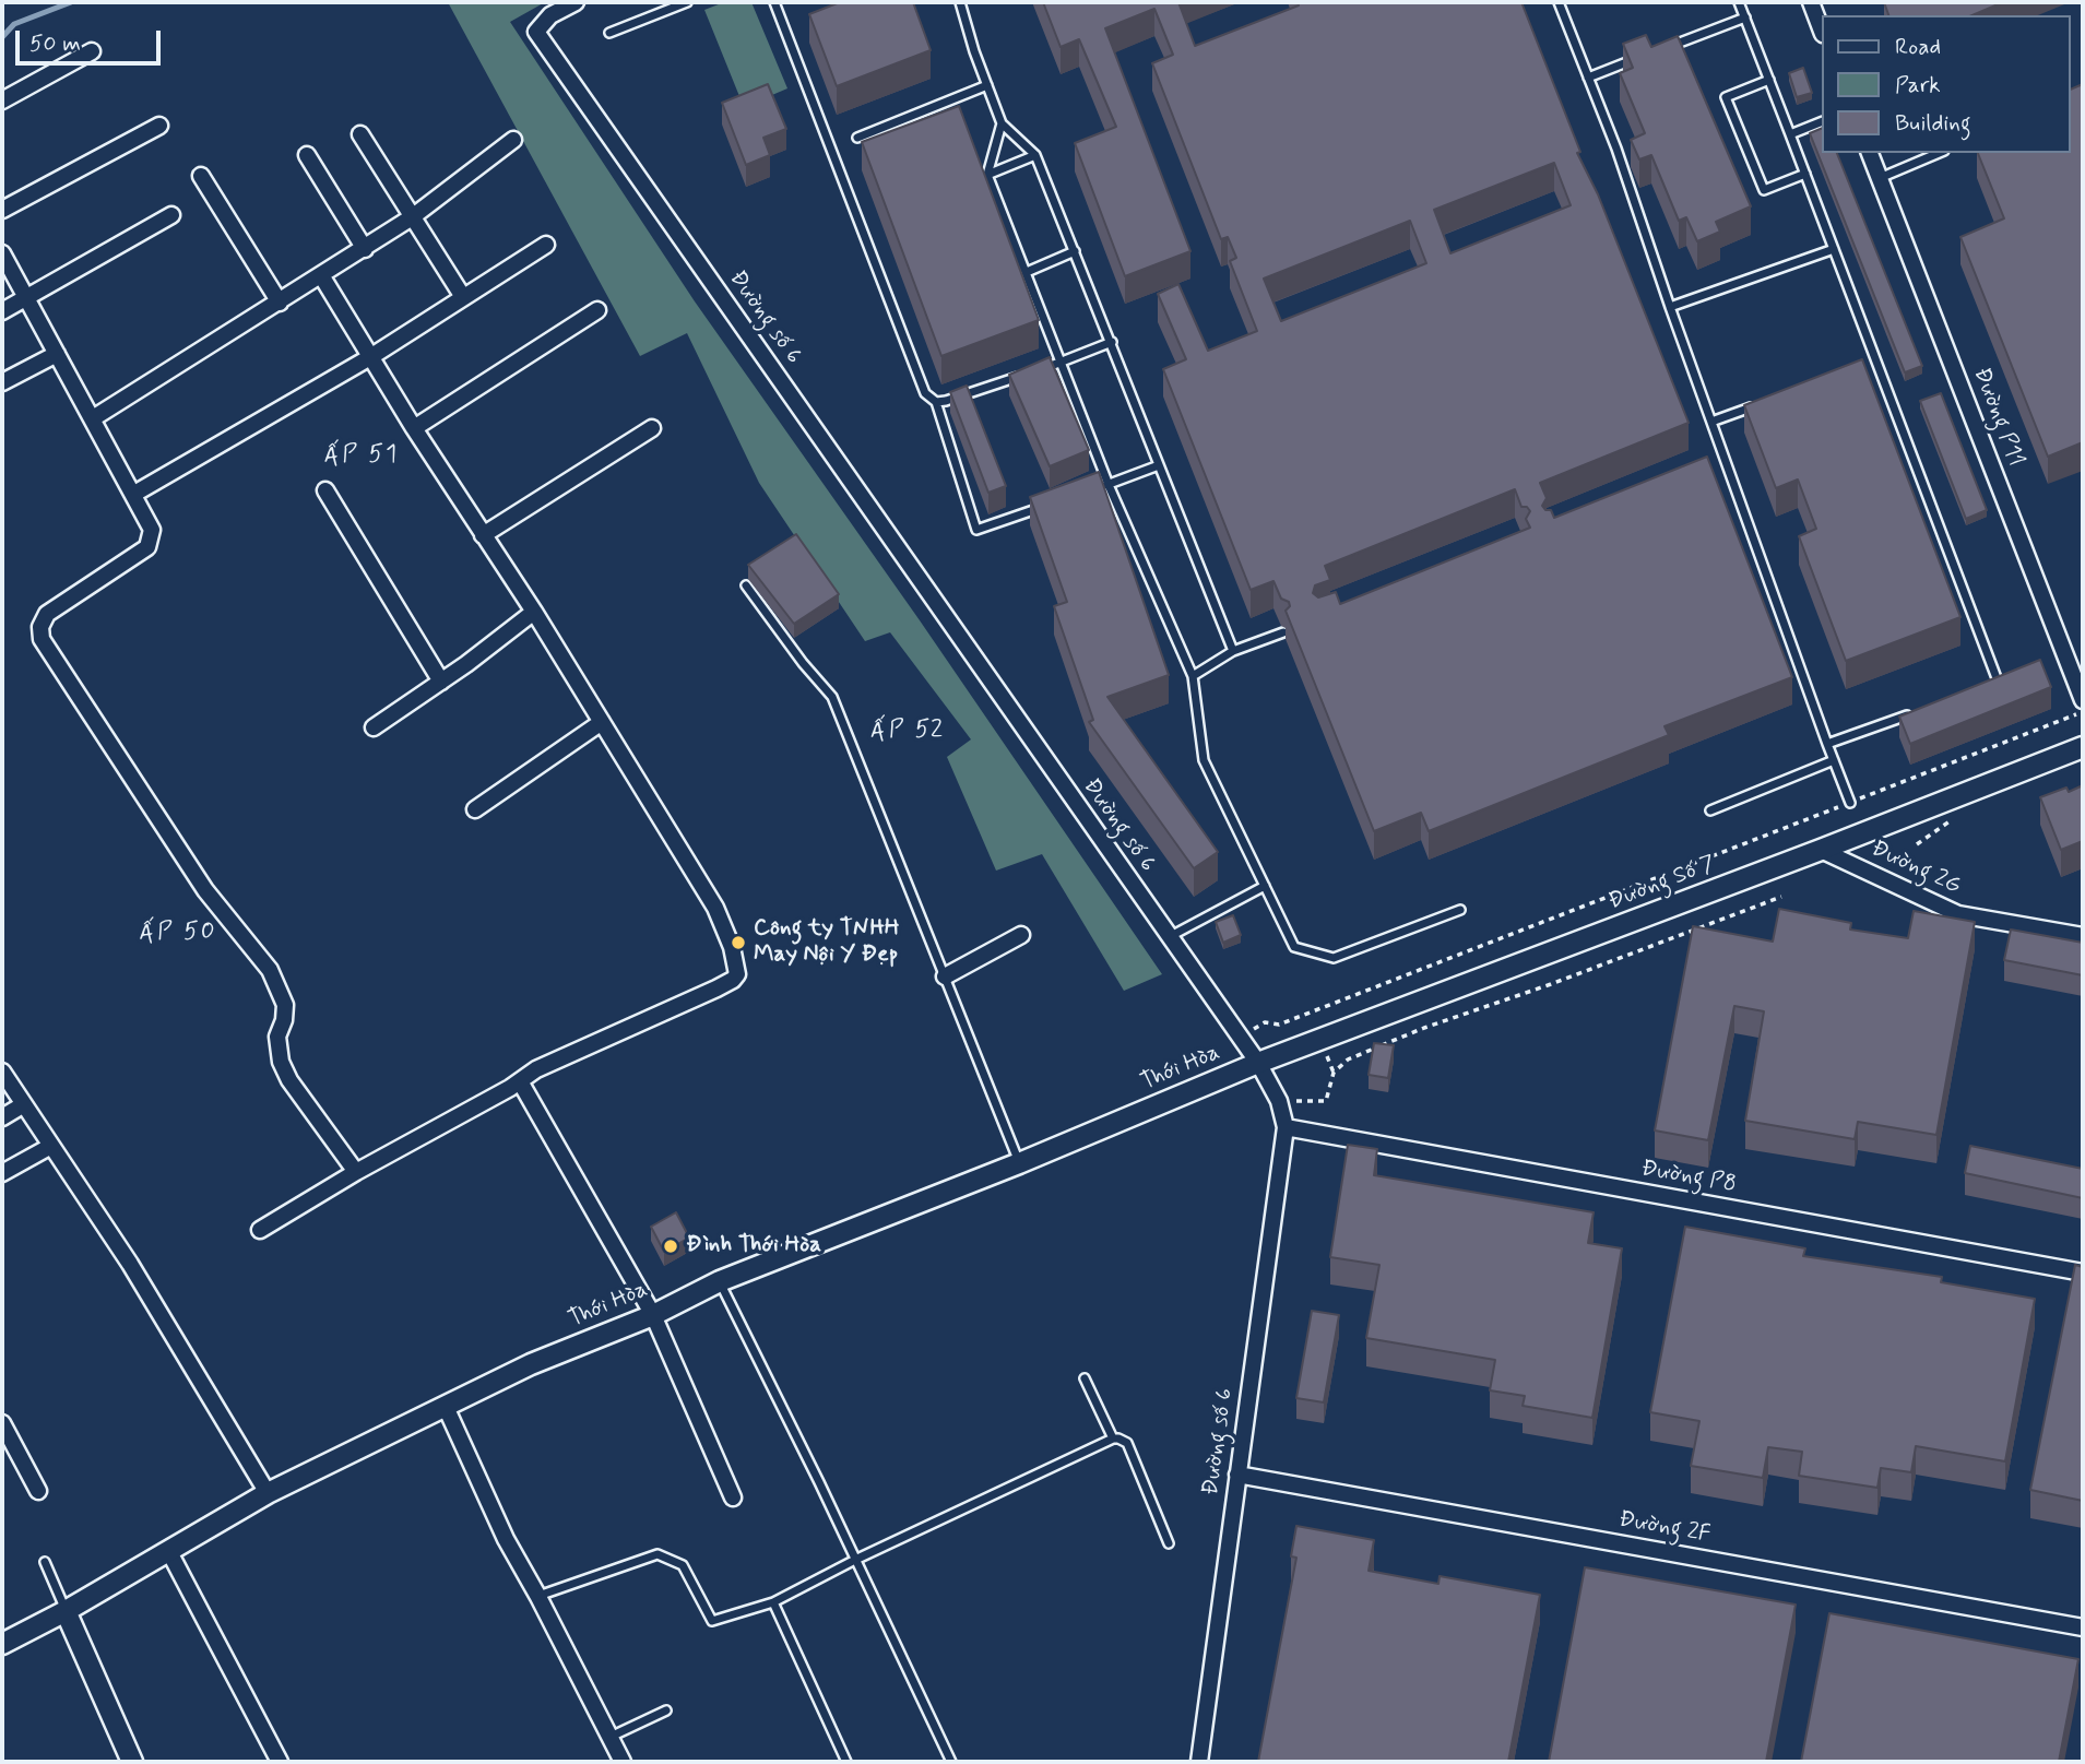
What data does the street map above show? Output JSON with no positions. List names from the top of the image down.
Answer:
{
  "streets": {
    "street": [
      "Đường số 6",
      "Đường P11",
      "Đường 2G",
      "Đường Số 7",
      "Thới Hòa",
      "Đường P8",
      "Đường 2F"
    ]
  },
  "crossings": [
    ["Đường số 6", "Đường Số 7"],
    ["Đường số 6", "Thới Hòa"],
    ["Đường số 6", "Đường P8"],
    ["Đường số 6", "Đường 2F"],
    ["Đường 2G", "Đường Số 7"],
    ["Đường Số 7", "Thới Hòa"]
  ],
  "districts": ["ẤP 51", "ẤP 52", "ẤP 50"],
  "places": ["Công ty TNHH May Nội Y Đẹp", "Đình Thới Hòa"],
  "legend": ["Road", "Park", "Building"],
  "scale_bar": "50 m"
}
